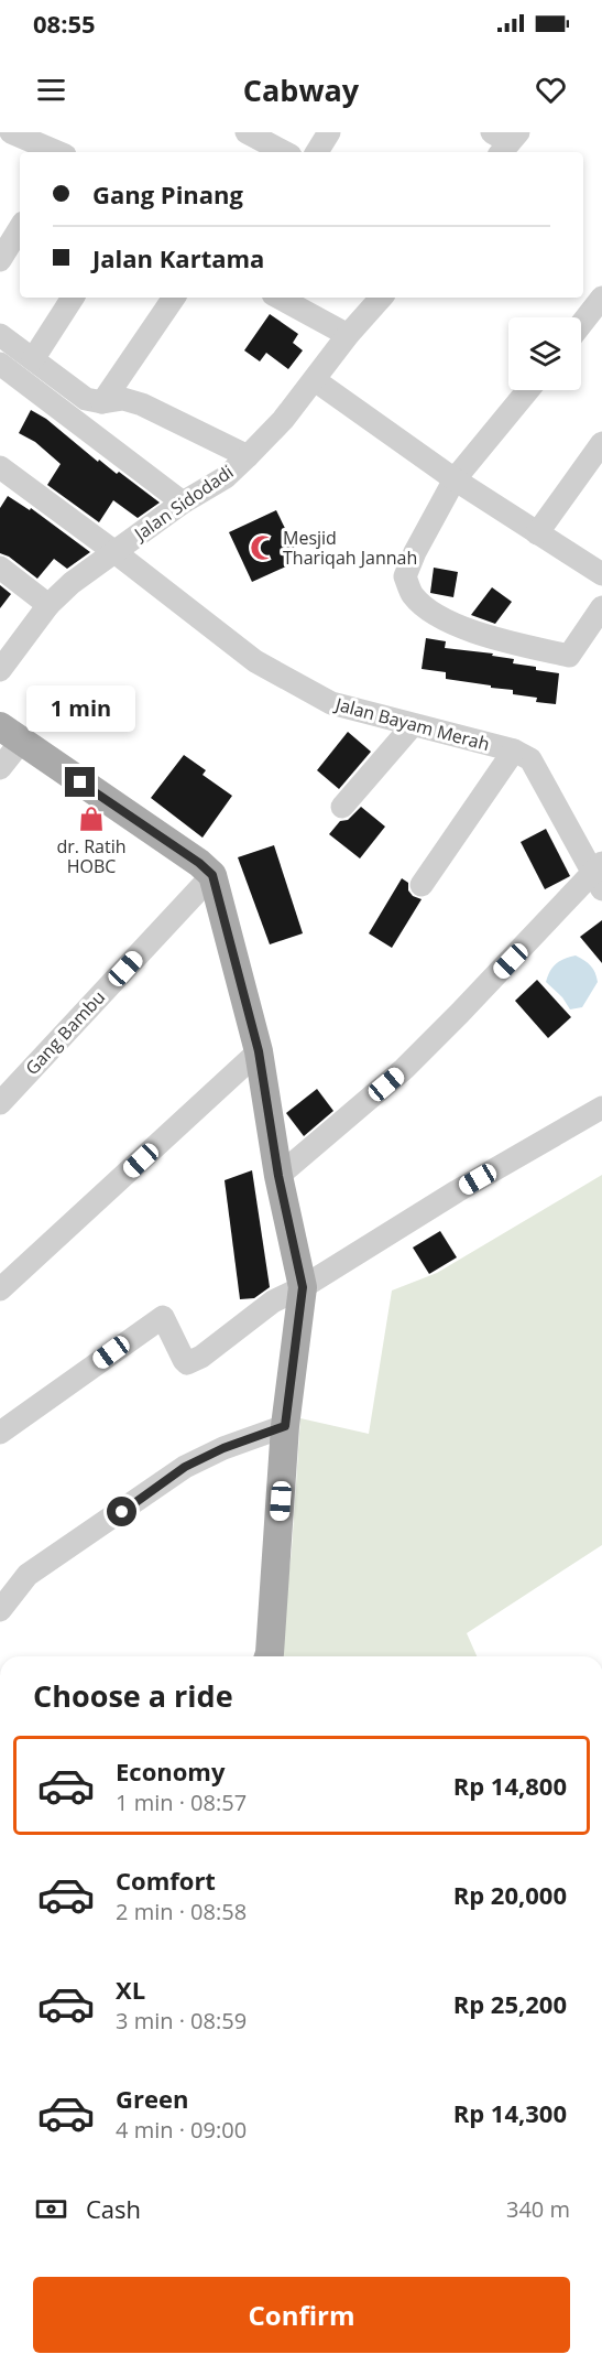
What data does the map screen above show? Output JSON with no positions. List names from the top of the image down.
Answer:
{
  "streets": {
    "street": ["Jalan Sidodadi", "Jalan Bayam Merah", "Gang Bambu"]
  },
  "crossings": [
    ["Jalan Sidodadi", "Jalan Bayam Merah"]
  ],
  "places": {
    "mosque": ["Mesjid Thariqah Jannah"],
    "shop": ["dr. Ratih HOBC"]
  },
  "page": {
    "status": "08:55",
    "header": "Cabway",
    "banner": ["Gang Pinang", "Jalan Kartama"],
    "bubble": "1 min",
    "heading": "Choose a ride",
    "list": [
      {
        "name": "Economy",
        "note": "1 min · 08:57",
        "value": "Rp 14,800"
      },
      {
        "name": "Comfort",
        "note": "2 min · 08:58",
        "value": "Rp 20,000"
      },
      {
        "name": "XL",
        "note": "3 min · 08:59",
        "value": "Rp 25,200"
      },
      {
        "name": "Green",
        "note": "4 min · 09:00",
        "value": "Rp 14,300"
      }
    ],
    "pay": ["Cash", "340 m"],
    "buttons": "Confirm"
  }
}
